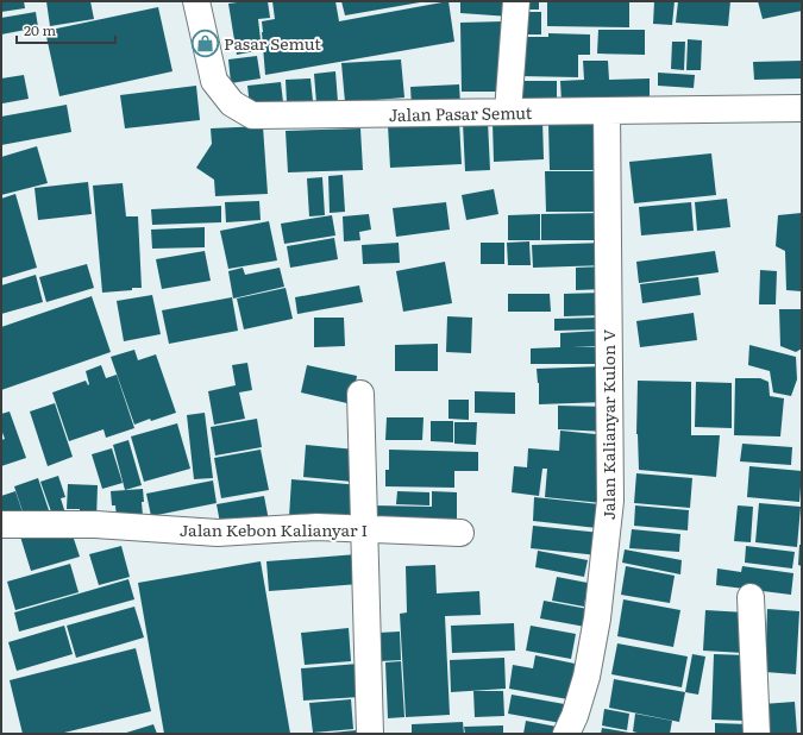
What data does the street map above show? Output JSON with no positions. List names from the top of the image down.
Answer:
{
  "streets": {
    "street": ["Jalan Pasar Semut", "Jalan Kalianyar Kulon V", "Jalan Kebon Kalianyar I"]
  },
  "crossings": [
    ["Jalan Pasar Semut", "Jalan Kalianyar Kulon V"]
  ],
  "places": {
    "shop": ["Pasar Semut"]
  },
  "scale_bar": "20 m"
}
